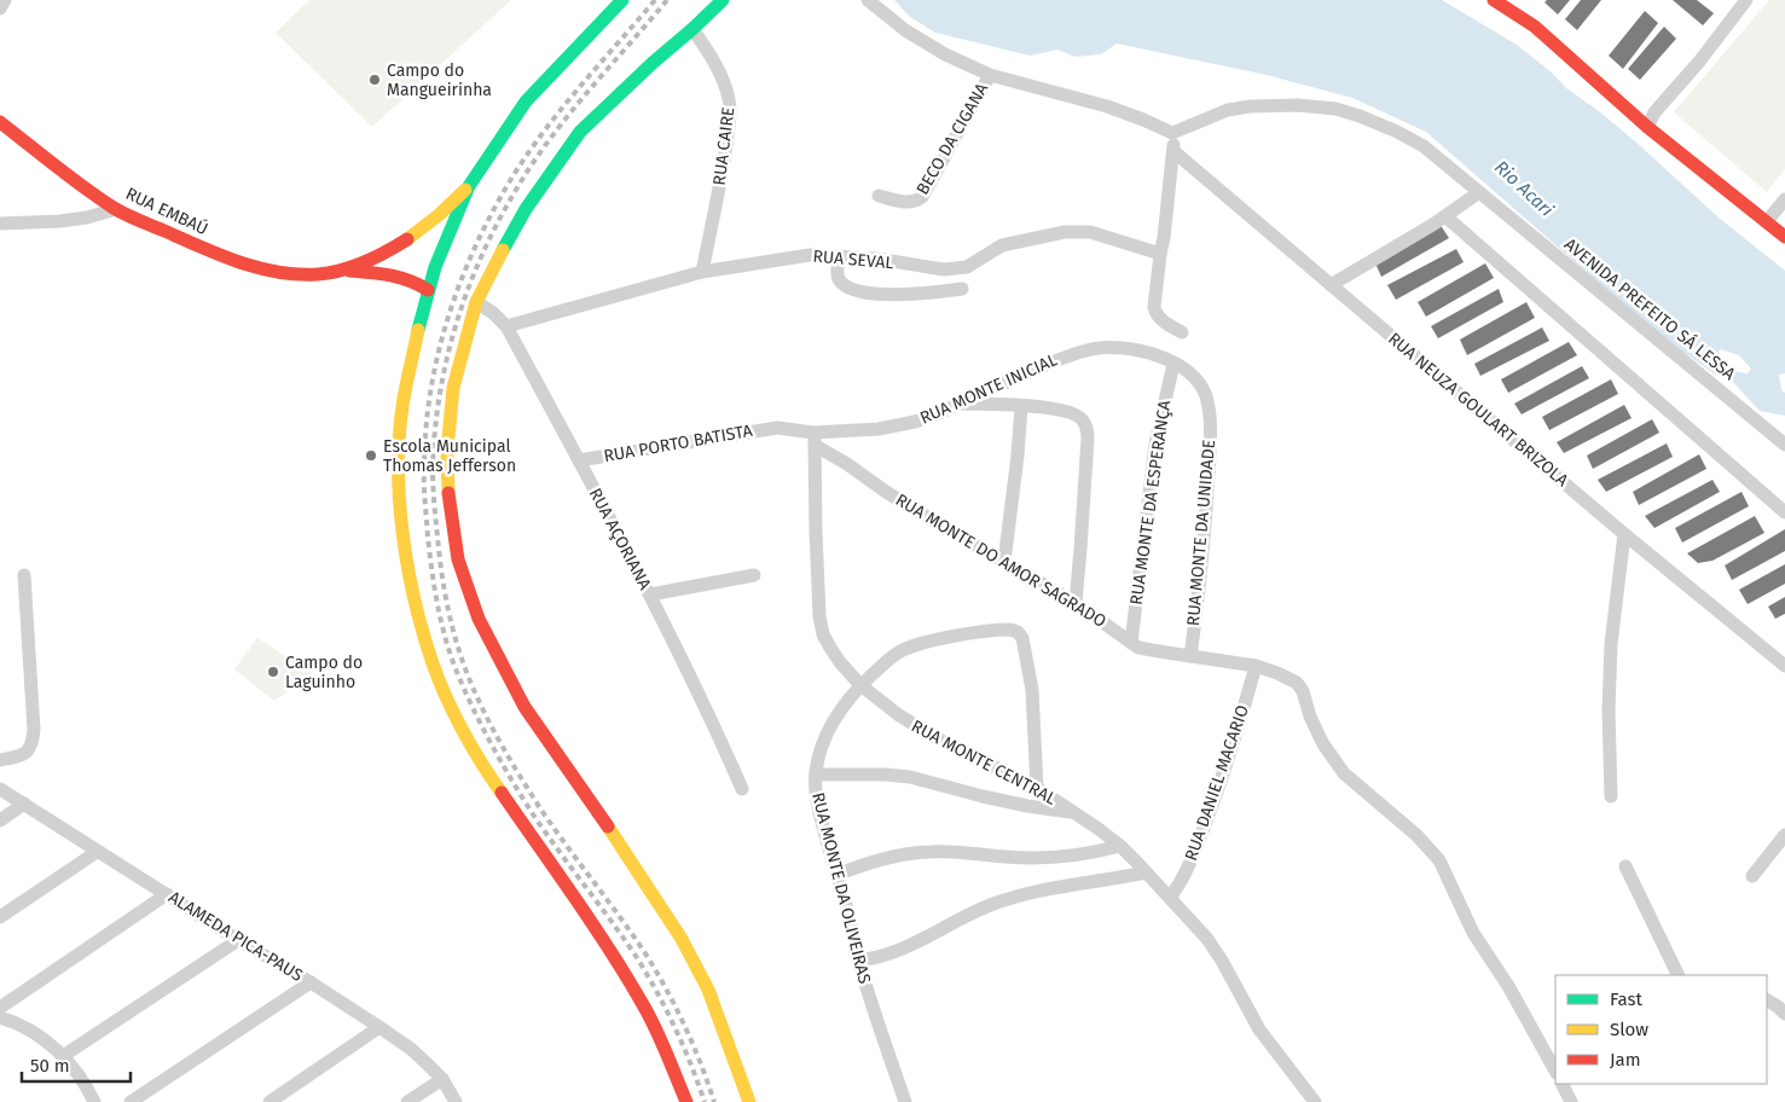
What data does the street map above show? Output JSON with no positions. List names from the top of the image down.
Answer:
{
  "streets": {
    "main road": ["RUA EMBAÚ"],
    "street": [
      "BECO DA CIGANA",
      "RUA CAIRE",
      "RUA SEVAL",
      "AVENIDA PREFEITO SÁ LESSA",
      "RUA MONTE INICIAL",
      "RUA NEUZA GOULART BRIZOLA",
      "RUA PORTO BATISTA",
      "RUA MONTE DA ESPERANÇA",
      "RUA MONTE DA UNIDADE",
      "RUA AÇORIANA",
      "RUA MONTE DO AMOR SAGRADO",
      "RUA MONTE CENTRAL",
      "RUA DANIEL MACARIO",
      "RUA MONTE DA OLIVEIRAS",
      "ALAMEDA PICA-PAUS"
    ]
  },
  "crossings": [
    ["RUA CAIRE", "RUA SEVAL"],
    ["RUA SEVAL", "RUA AÇORIANA"],
    ["RUA MONTE INICIAL", "RUA PORTO BATISTA"],
    ["RUA MONTE INICIAL", "RUA MONTE DA ESPERANÇA"],
    ["RUA MONTE INICIAL", "RUA MONTE DA UNIDADE"],
    ["RUA MONTE INICIAL", "RUA MONTE DO AMOR SAGRADO"],
    ["RUA MONTE INICIAL", "RUA MONTE CENTRAL"],
    ["RUA PORTO BATISTA", "RUA AÇORIANA"],
    ["RUA MONTE DA ESPERANÇA", "RUA MONTE DO AMOR SAGRADO"],
    ["RUA MONTE DA UNIDADE", "RUA MONTE DO AMOR SAGRADO"],
    ["RUA MONTE DO AMOR SAGRADO", "RUA MONTE CENTRAL"],
    ["RUA MONTE DO AMOR SAGRADO", "RUA DANIEL MACARIO"],
    ["RUA MONTE CENTRAL", "RUA DANIEL MACARIO"],
    ["RUA MONTE CENTRAL", "RUA MONTE DA OLIVEIRAS"]
  ],
  "water": ["Rio Acari"],
  "places": ["Campo do Mangueirinha", "Escola Municipal Thomas Jefferson", "Campo do Laguinho"],
  "legend": ["Fast", "Slow", "Jam"],
  "scale_bar": "50 m"
}
